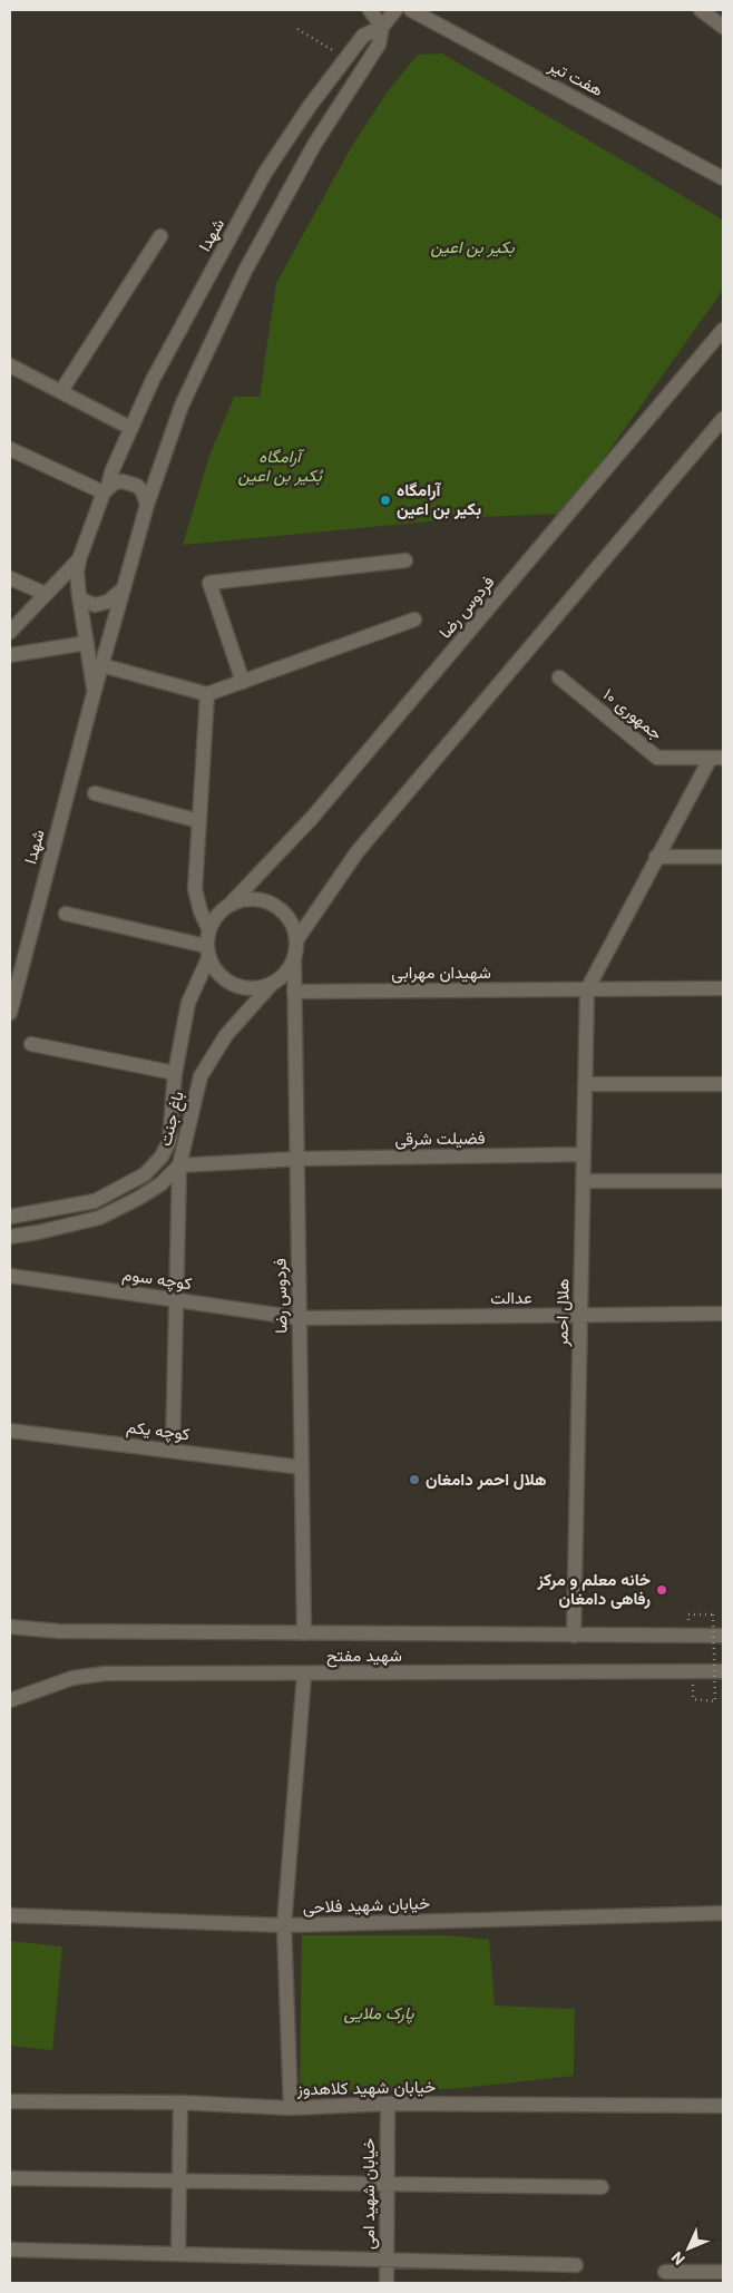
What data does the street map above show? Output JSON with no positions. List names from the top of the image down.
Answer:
{
  "streets": {
    "street": [
      "هفت تیر",
      "شهدا",
      "فردوس رضا",
      "جمهوری ۱۰",
      "شهیدان مهرابی",
      "باغ جنت",
      "فضیلت شرقی",
      "کوچه سوم",
      "عدالت",
      "هلال احمر",
      "کوچه یکم",
      "شهید مفتح",
      "خیابان شهید فلاحی",
      "خیابان شهید کلاهدوز",
      "خیابان شهید امی"
    ]
  },
  "crossings": [
    ["فردوس رضا", "شهیدان مهرابی"],
    ["فردوس رضا", "باغ جنت"],
    ["فردوس رضا", "فضیلت شرقی"],
    ["فردوس رضا", "کوچه سوم"],
    ["فردوس رضا", "عدالت"],
    ["فردوس رضا", "کوچه یکم"],
    ["فردوس رضا", "شهید مفتح"],
    ["شهیدان مهرابی", "هلال احمر"],
    ["باغ جنت", "فضیلت شرقی"],
    ["فضیلت شرقی", "هلال احمر"],
    ["کوچه سوم", "عدالت"],
    ["عدالت", "هلال احمر"],
    ["هلال احمر", "شهید مفتح"],
    ["خیابان شهید کلاهدوز", "خیابان شهید امی"]
  ],
  "parks": ["بکیر بن اعین", "آرامگاه بُکیر بن اعین", "پارک ملایی"],
  "places": ["آرامگاه بکیر بن اعین", "هلال احمر دامغان", "خانه معلم و مرکز رفاهی دامغان"],
  "north": "bottom left"
}
